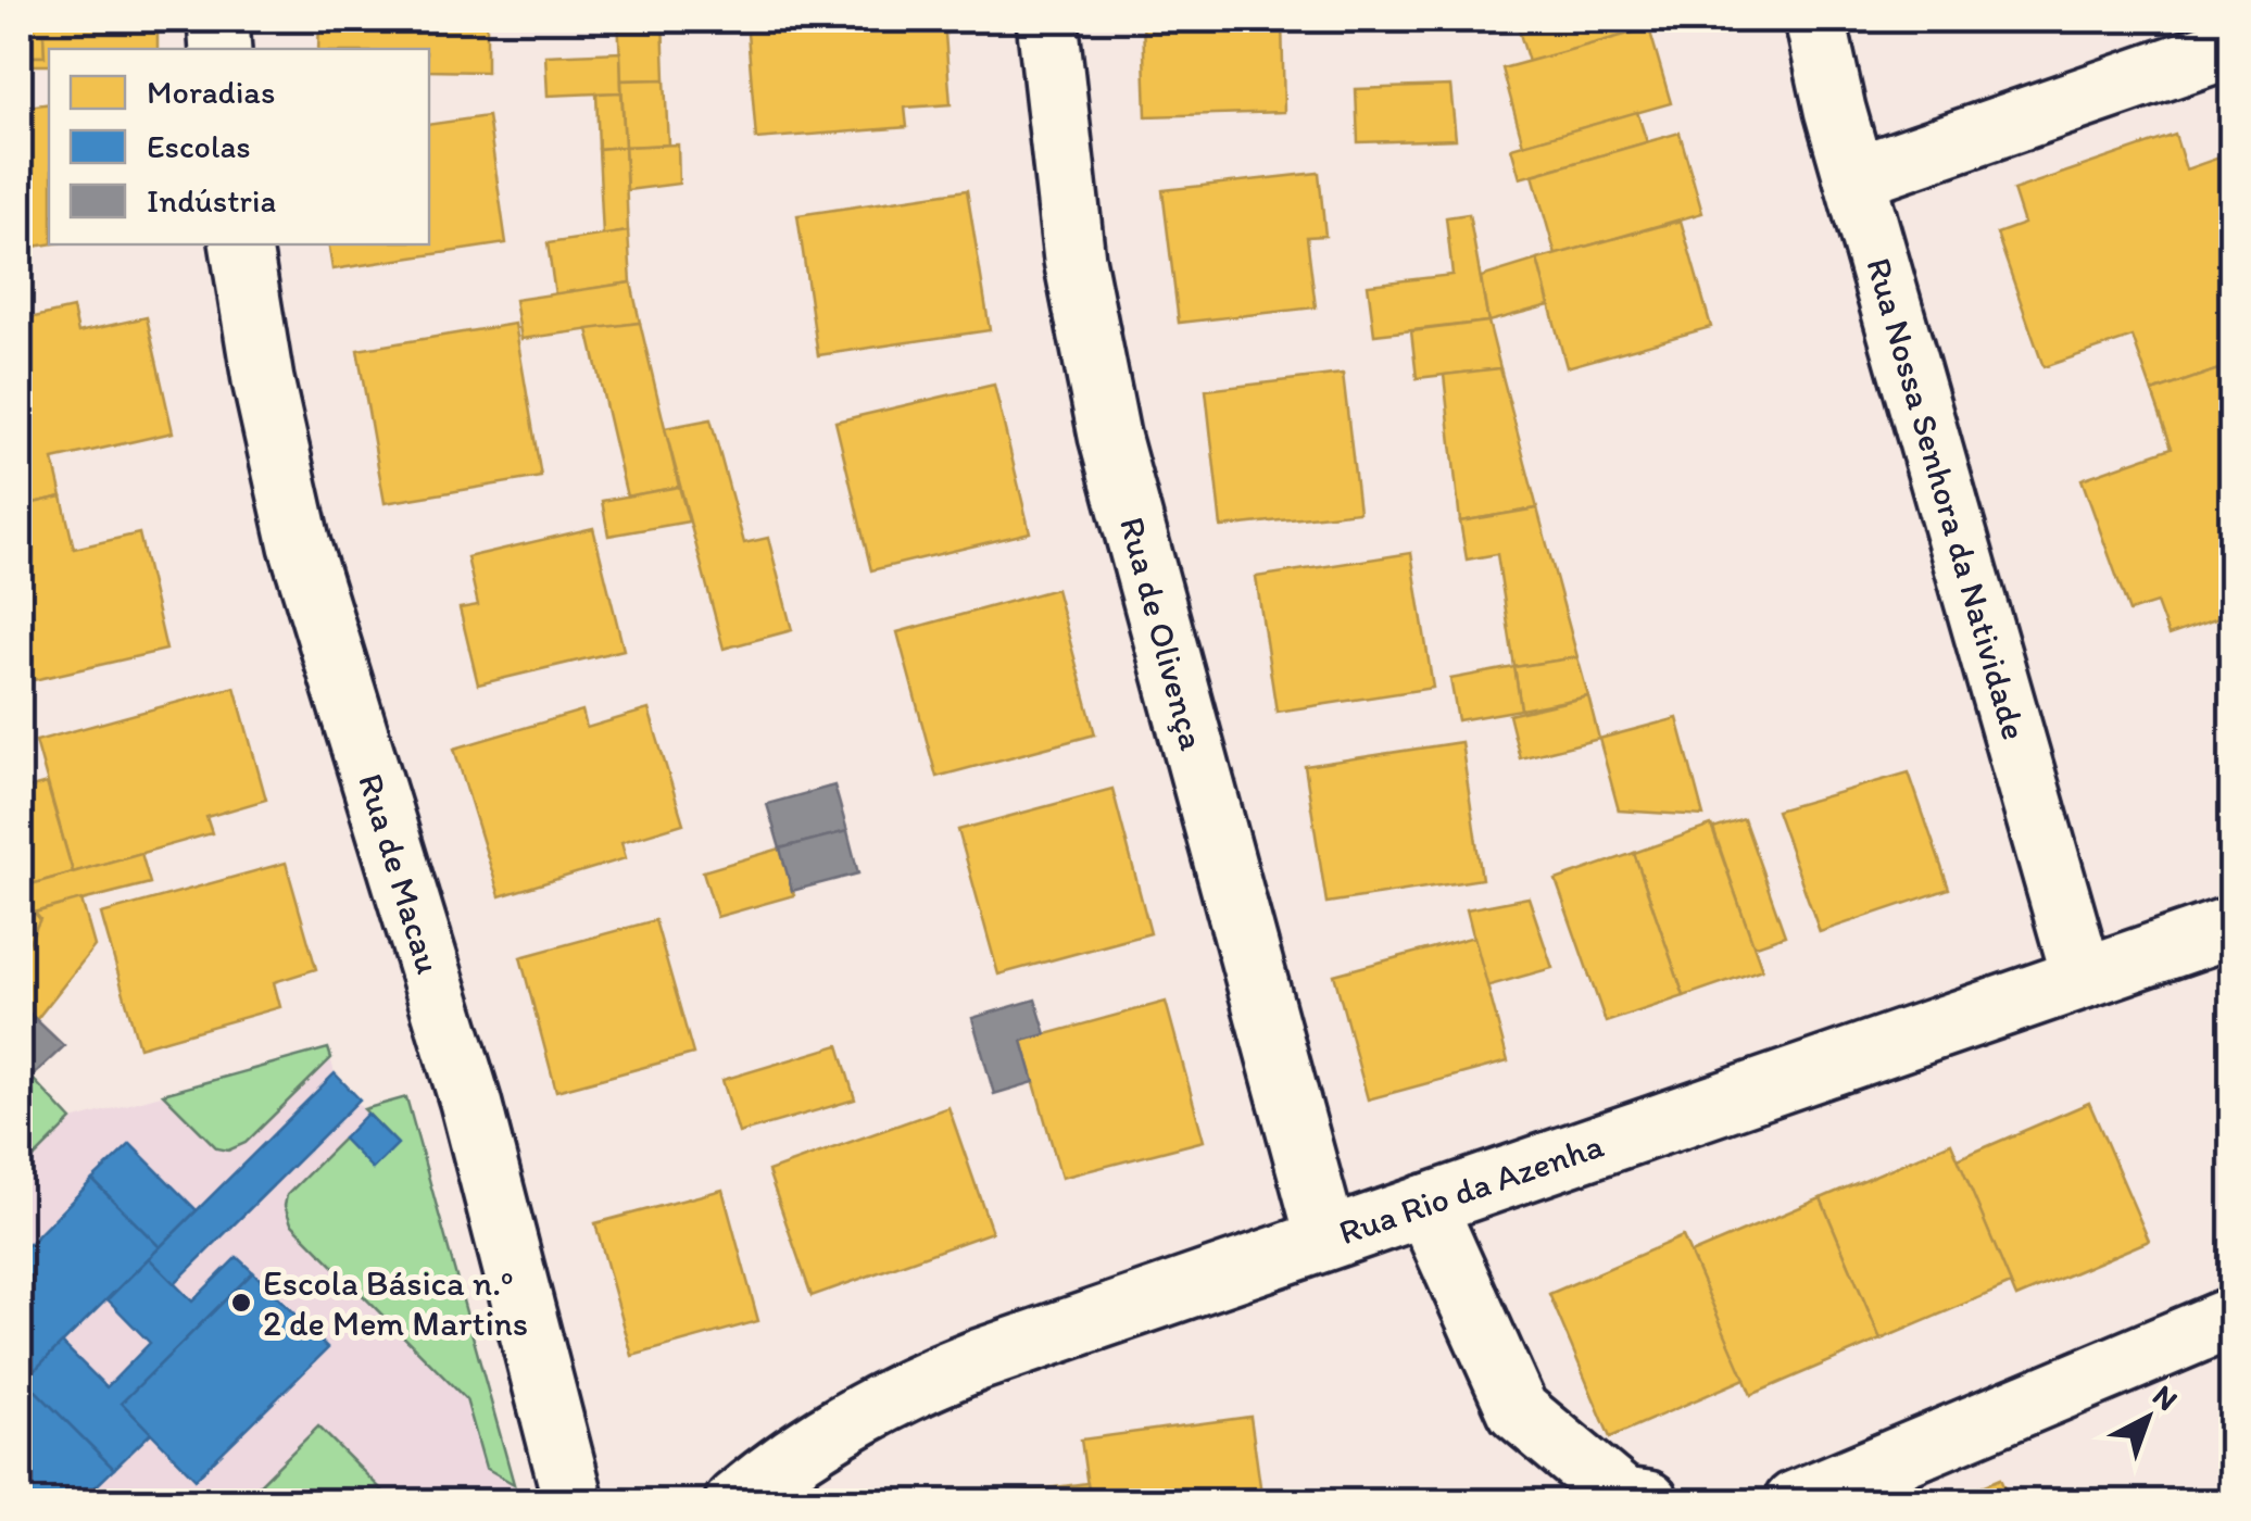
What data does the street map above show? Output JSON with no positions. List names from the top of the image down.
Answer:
{
  "streets": {
    "street": [
      "Rua Nossa Senhora da Natividade",
      "Rua de Olivença",
      "Rua de Macau",
      "Rua Rio da Azenha"
    ]
  },
  "crossings": [
    ["Rua Nossa Senhora da Natividade", "Rua Rio da Azenha"],
    ["Rua de Olivença", "Rua Rio da Azenha"]
  ],
  "places": ["Escola Básica n.º 2 de Mem Martins"],
  "legend": ["Moradias", "Escolas", "Indústria"],
  "north": "top right"
}
